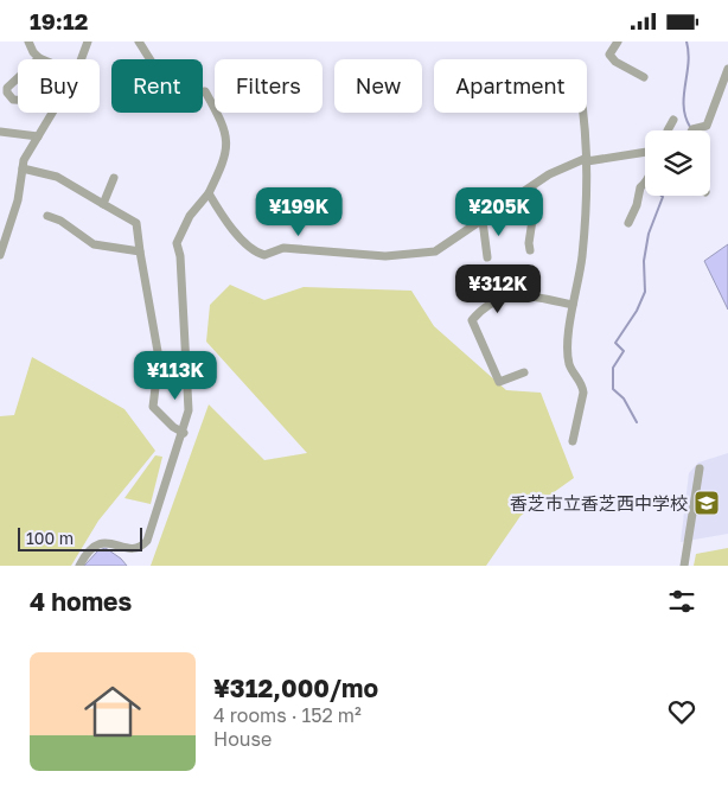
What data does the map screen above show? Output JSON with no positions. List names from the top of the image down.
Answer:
{
  "places": {
    "school or university": ["香芝市立香芝西中学校"]
  },
  "scale_bar": "100 m",
  "page": {
    "status": "19:12",
    "chip": [
      "Buy",
      "Rent",
      "Filters",
      "New",
      "Apartment"
    ],
    "price": [
      "¥199K",
      "¥205K",
      "¥312K",
      "¥113K"
    ],
    "scale": "100 m",
    "heading": "4 homes",
    "list": [
      {
        "name": "¥312,000/mo",
        "note": "4 rooms · 152 m² · House"
      }
    ]
  }
}
